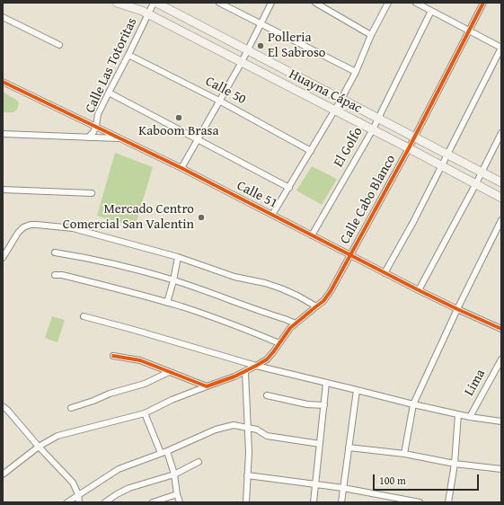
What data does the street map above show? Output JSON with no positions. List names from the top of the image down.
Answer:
{
  "streets": {
    "main road": ["Huayna Cápac"],
    "street": [
      "Calle Las Totoritas",
      "Calle 50",
      "El Golfo",
      "Calle 51",
      "Calle Cabo Blanco",
      "Lima"
    ]
  },
  "crossings": [
    ["Calle Las Totoritas", "Calle 50"],
    ["Calle Las Totoritas", "Huayna Cápac"],
    ["Calle Las Totoritas", "Calle 51"],
    ["Huayna Cápac", "El Golfo"],
    ["Huayna Cápac", "Calle Cabo Blanco"],
    ["El Golfo", "Calle 51"],
    ["Calle 51", "Calle Cabo Blanco"]
  ],
  "places": ["Polleria El Sabroso", "Kaboom Brasa", "Mercado Centro Comercial San Valentin"],
  "scale_bar": "100 m"
}
